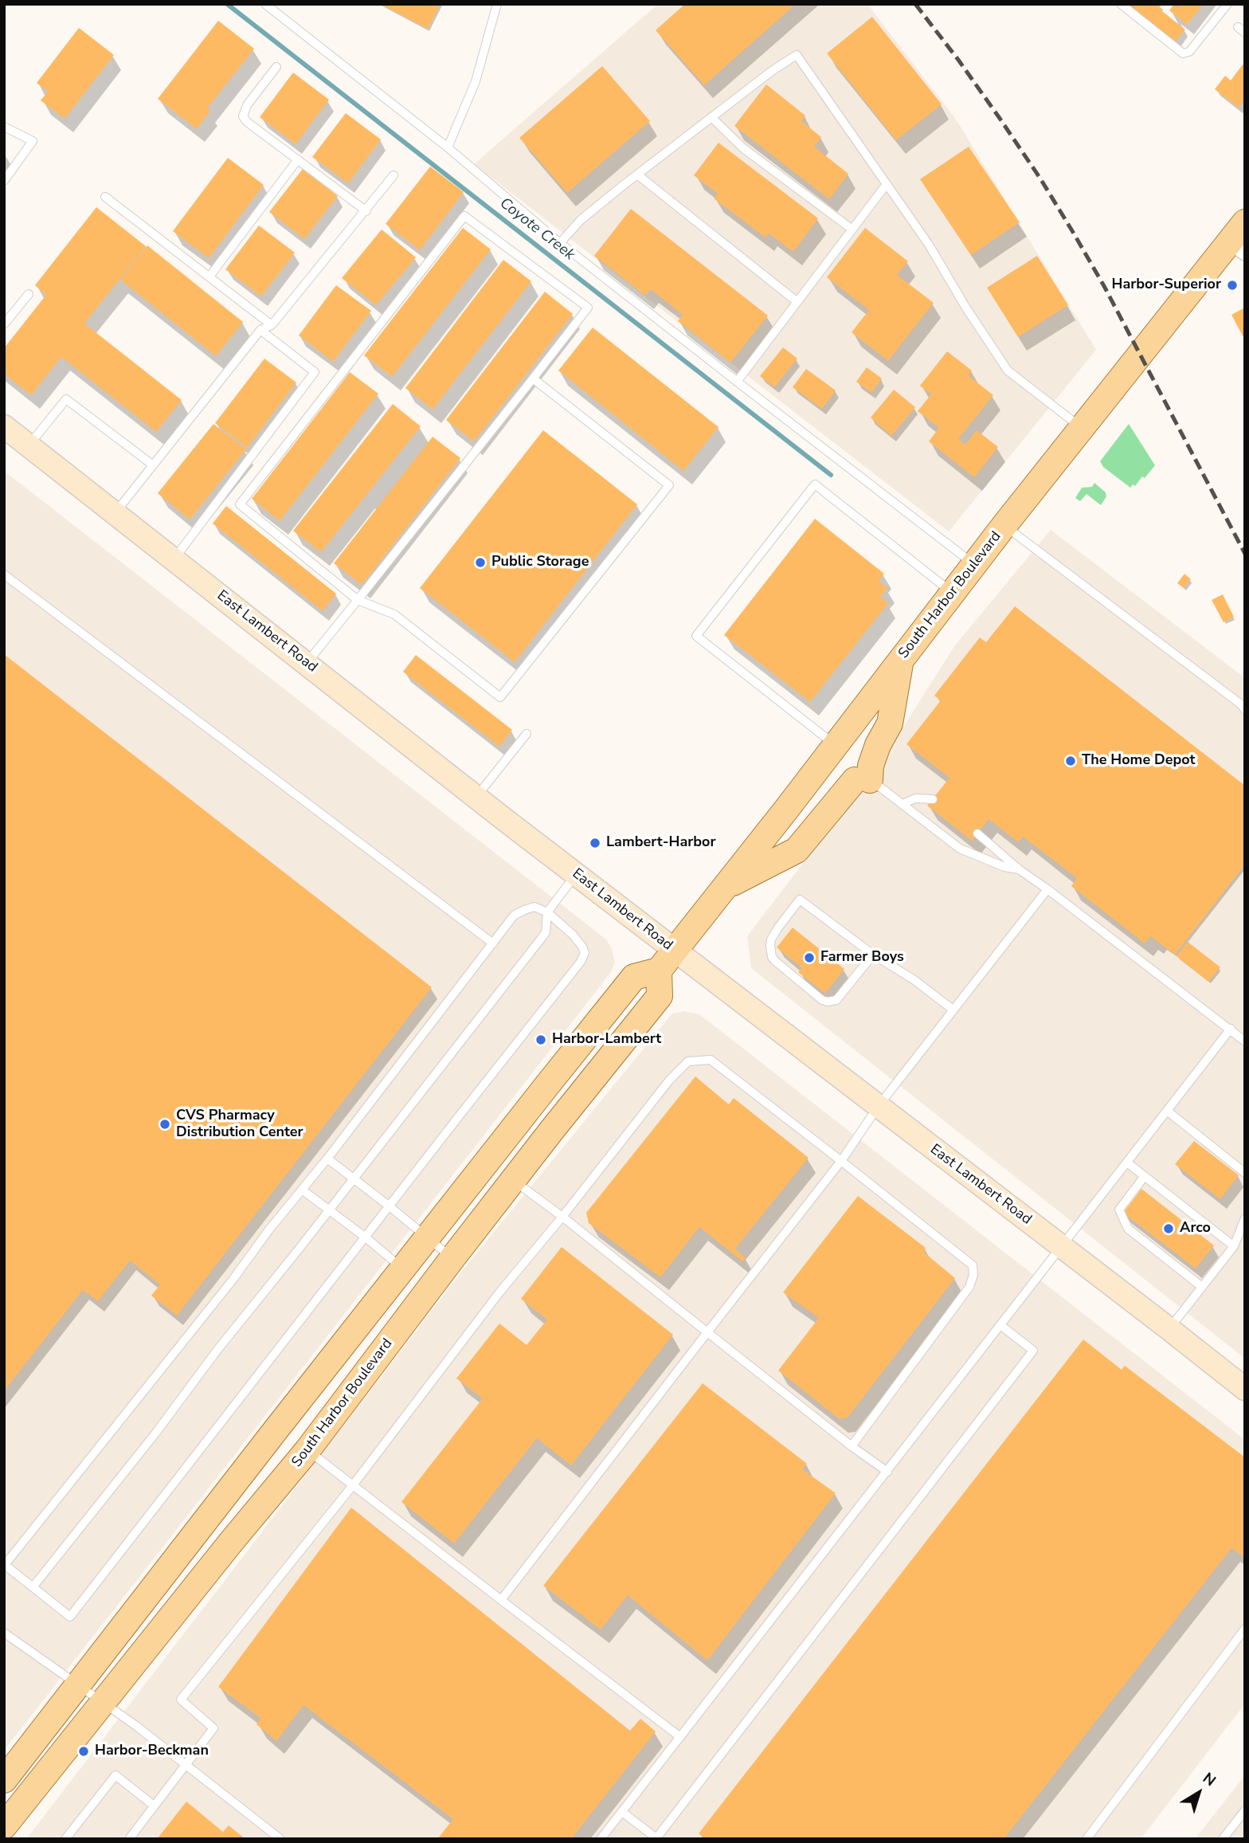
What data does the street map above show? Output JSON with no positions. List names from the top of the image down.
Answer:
{
  "streets": {
    "main road": ["South Harbor Boulevard", "East Lambert Road"]
  },
  "crossings": [
    ["South Harbor Boulevard", "East Lambert Road"]
  ],
  "water": ["Coyote Creek"],
  "places": [
    "Harbor-Superior",
    "Public Storage",
    "The Home Depot",
    "Lambert-Harbor",
    "Farmer Boys",
    "Harbor-Lambert",
    "CVS Pharmacy Distribution Center",
    "Arco",
    "Harbor-Beckman"
  ],
  "north": "top right"
}
